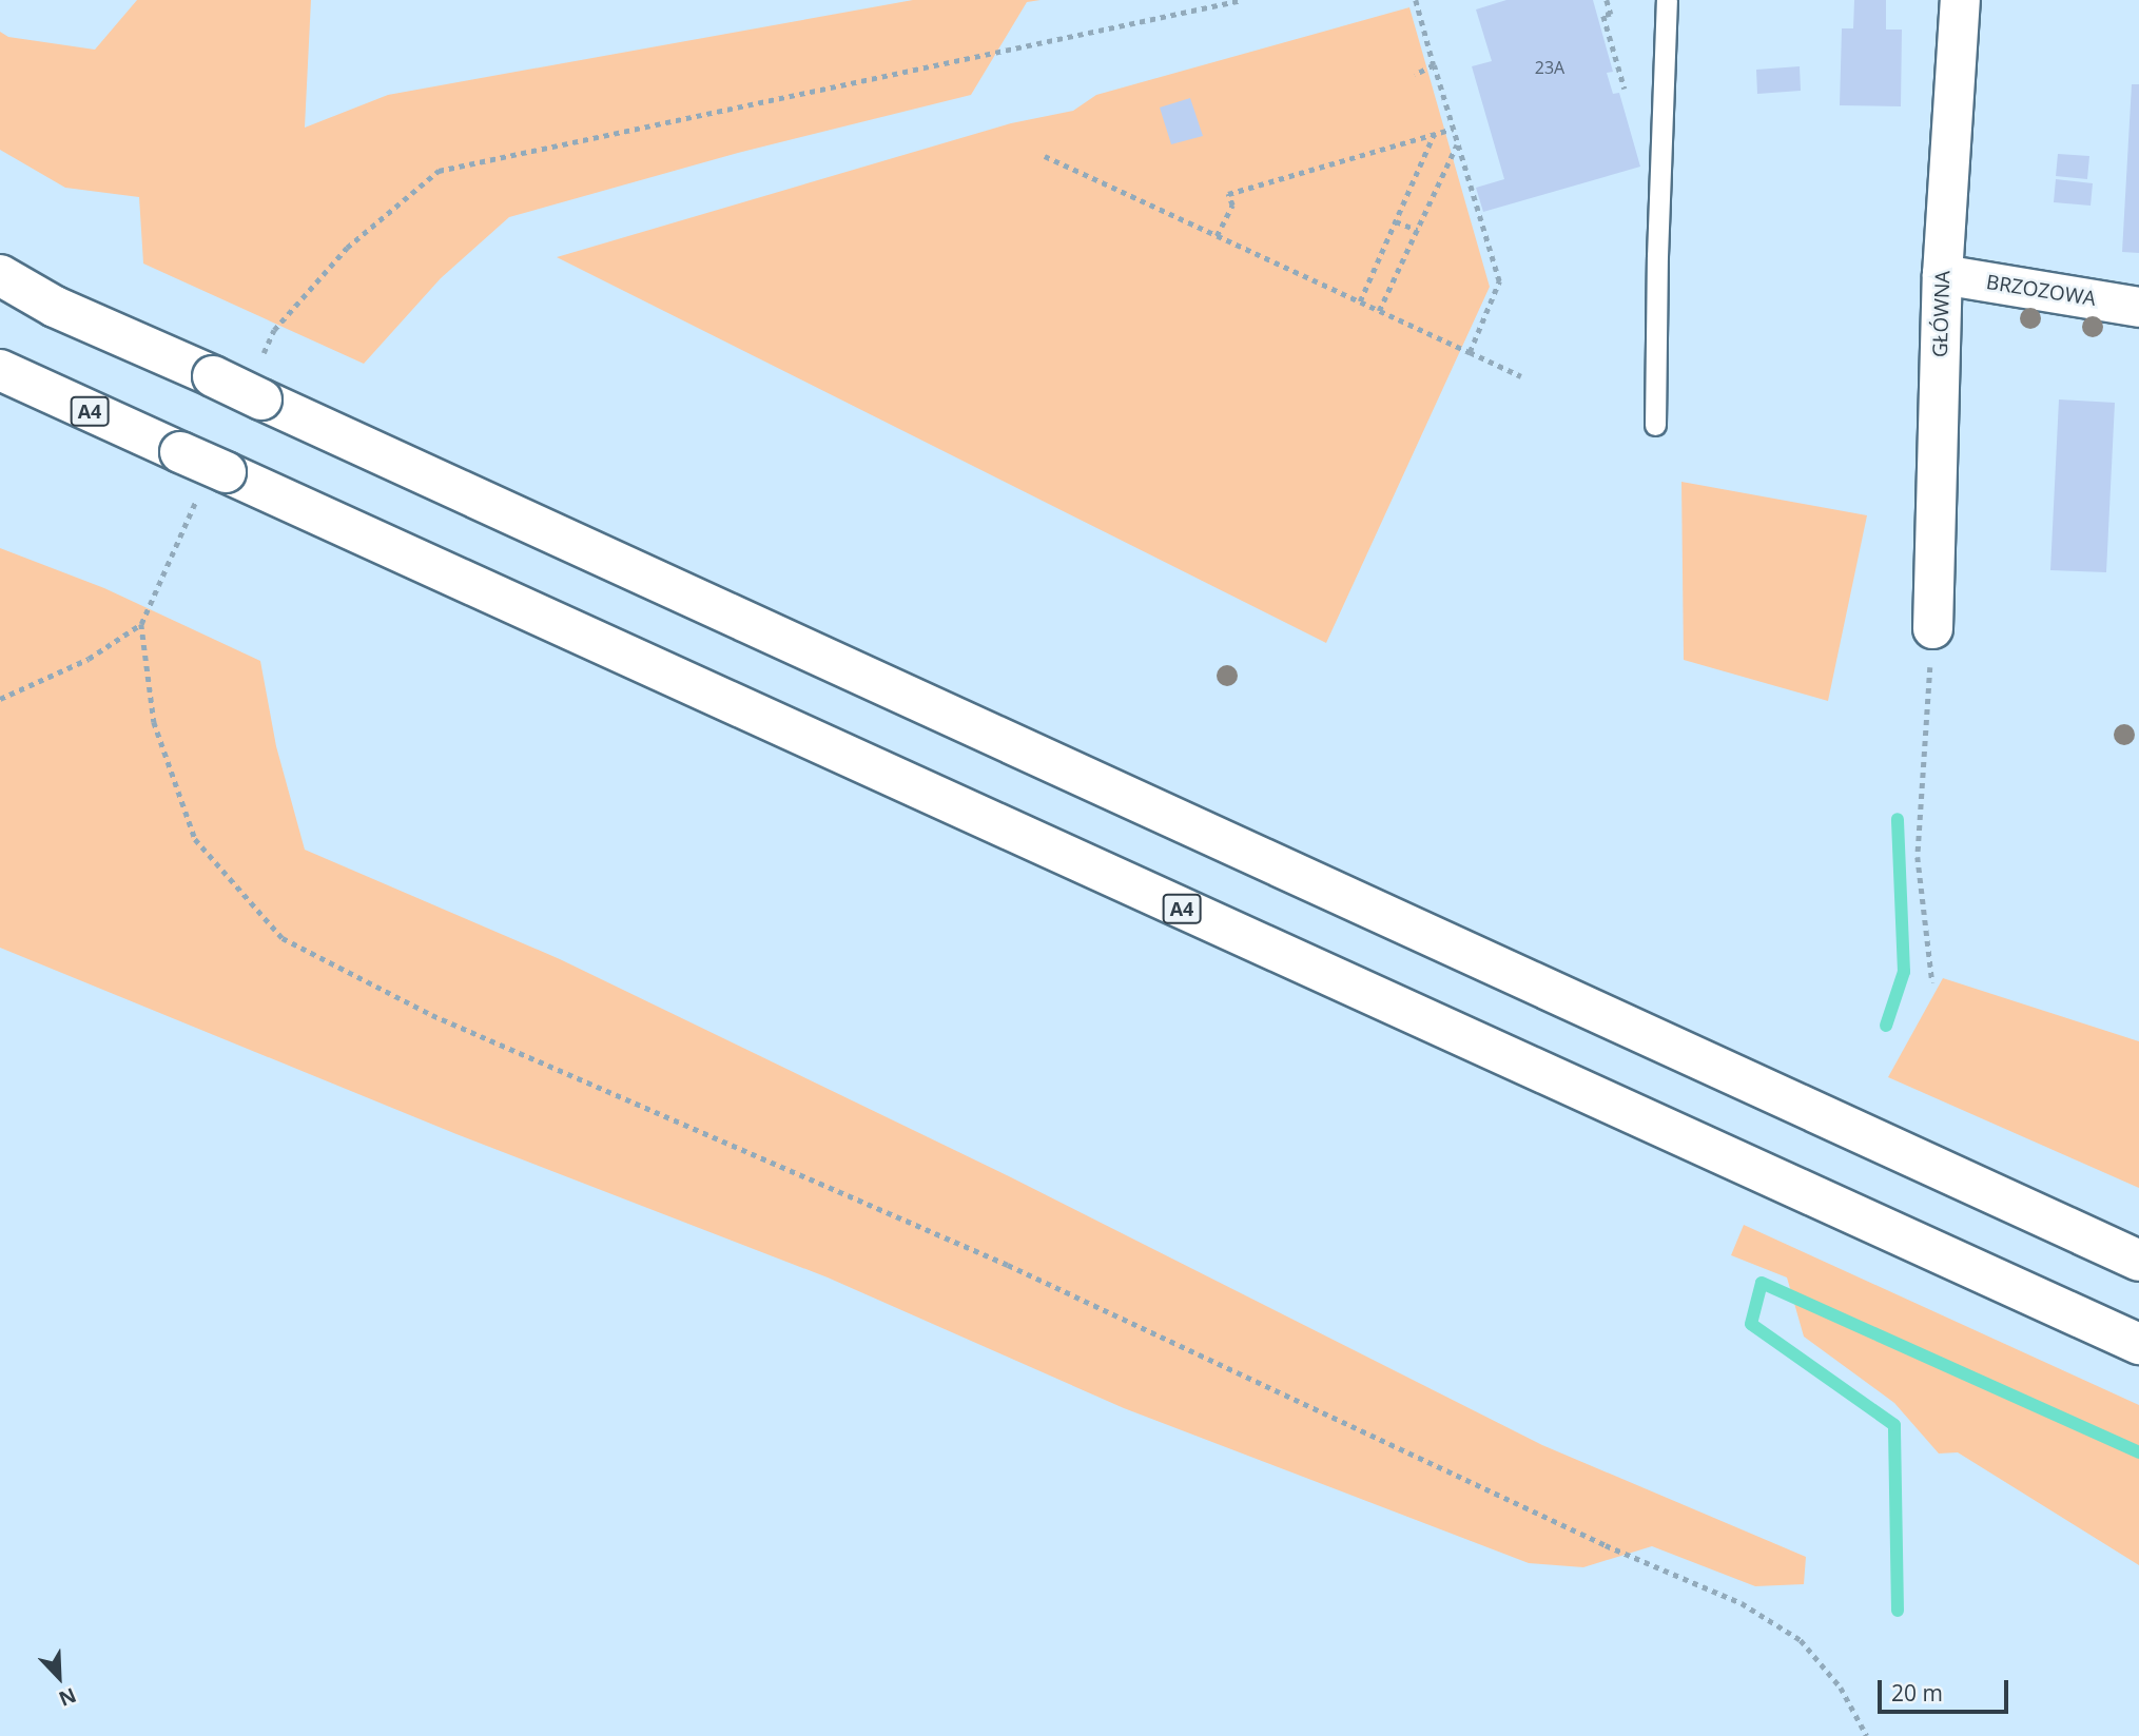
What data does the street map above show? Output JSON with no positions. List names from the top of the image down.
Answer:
{
  "streets": {
    "highway": ["A4"],
    "street": ["BRZOZOWA", "GŁÓWNA"]
  },
  "crossings": [
    ["BRZOZOWA", "GŁÓWNA"]
  ],
  "house_numbers": ["23A"],
  "scale_bar": "20 m",
  "north": "bottom right"
}
